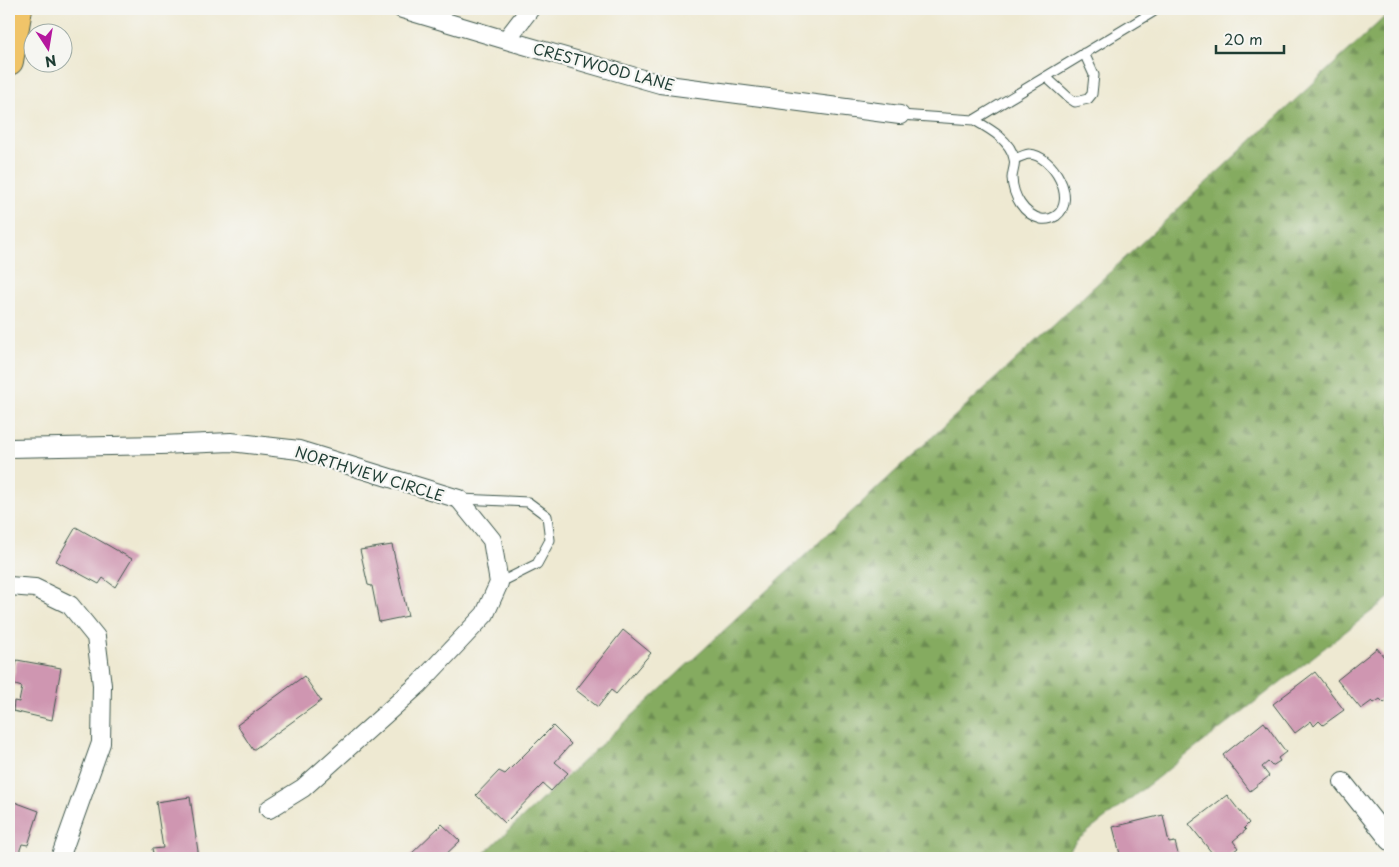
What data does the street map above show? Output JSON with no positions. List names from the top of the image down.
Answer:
{
  "streets": {
    "street": ["CRESTWOOD LANE", "NORTHVIEW CIRCLE"]
  },
  "scale_bar": "20 m",
  "north": "bottom"
}
